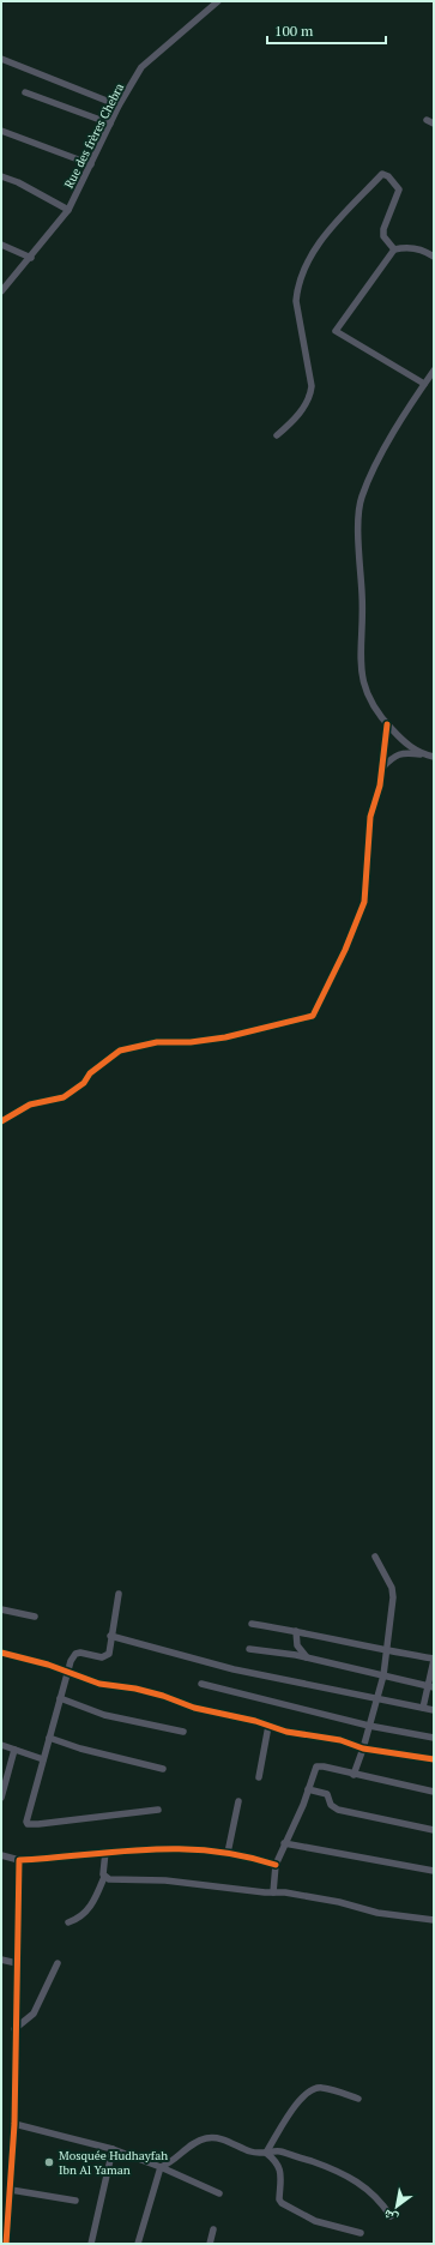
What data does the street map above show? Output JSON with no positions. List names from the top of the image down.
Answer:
{
  "streets": {
    "street": ["Rue des frères Chebra"]
  },
  "places": ["Mosquée Hudhayfah Ibn Al Yaman"],
  "scale_bar": "100 m",
  "north": "bottom left"
}
